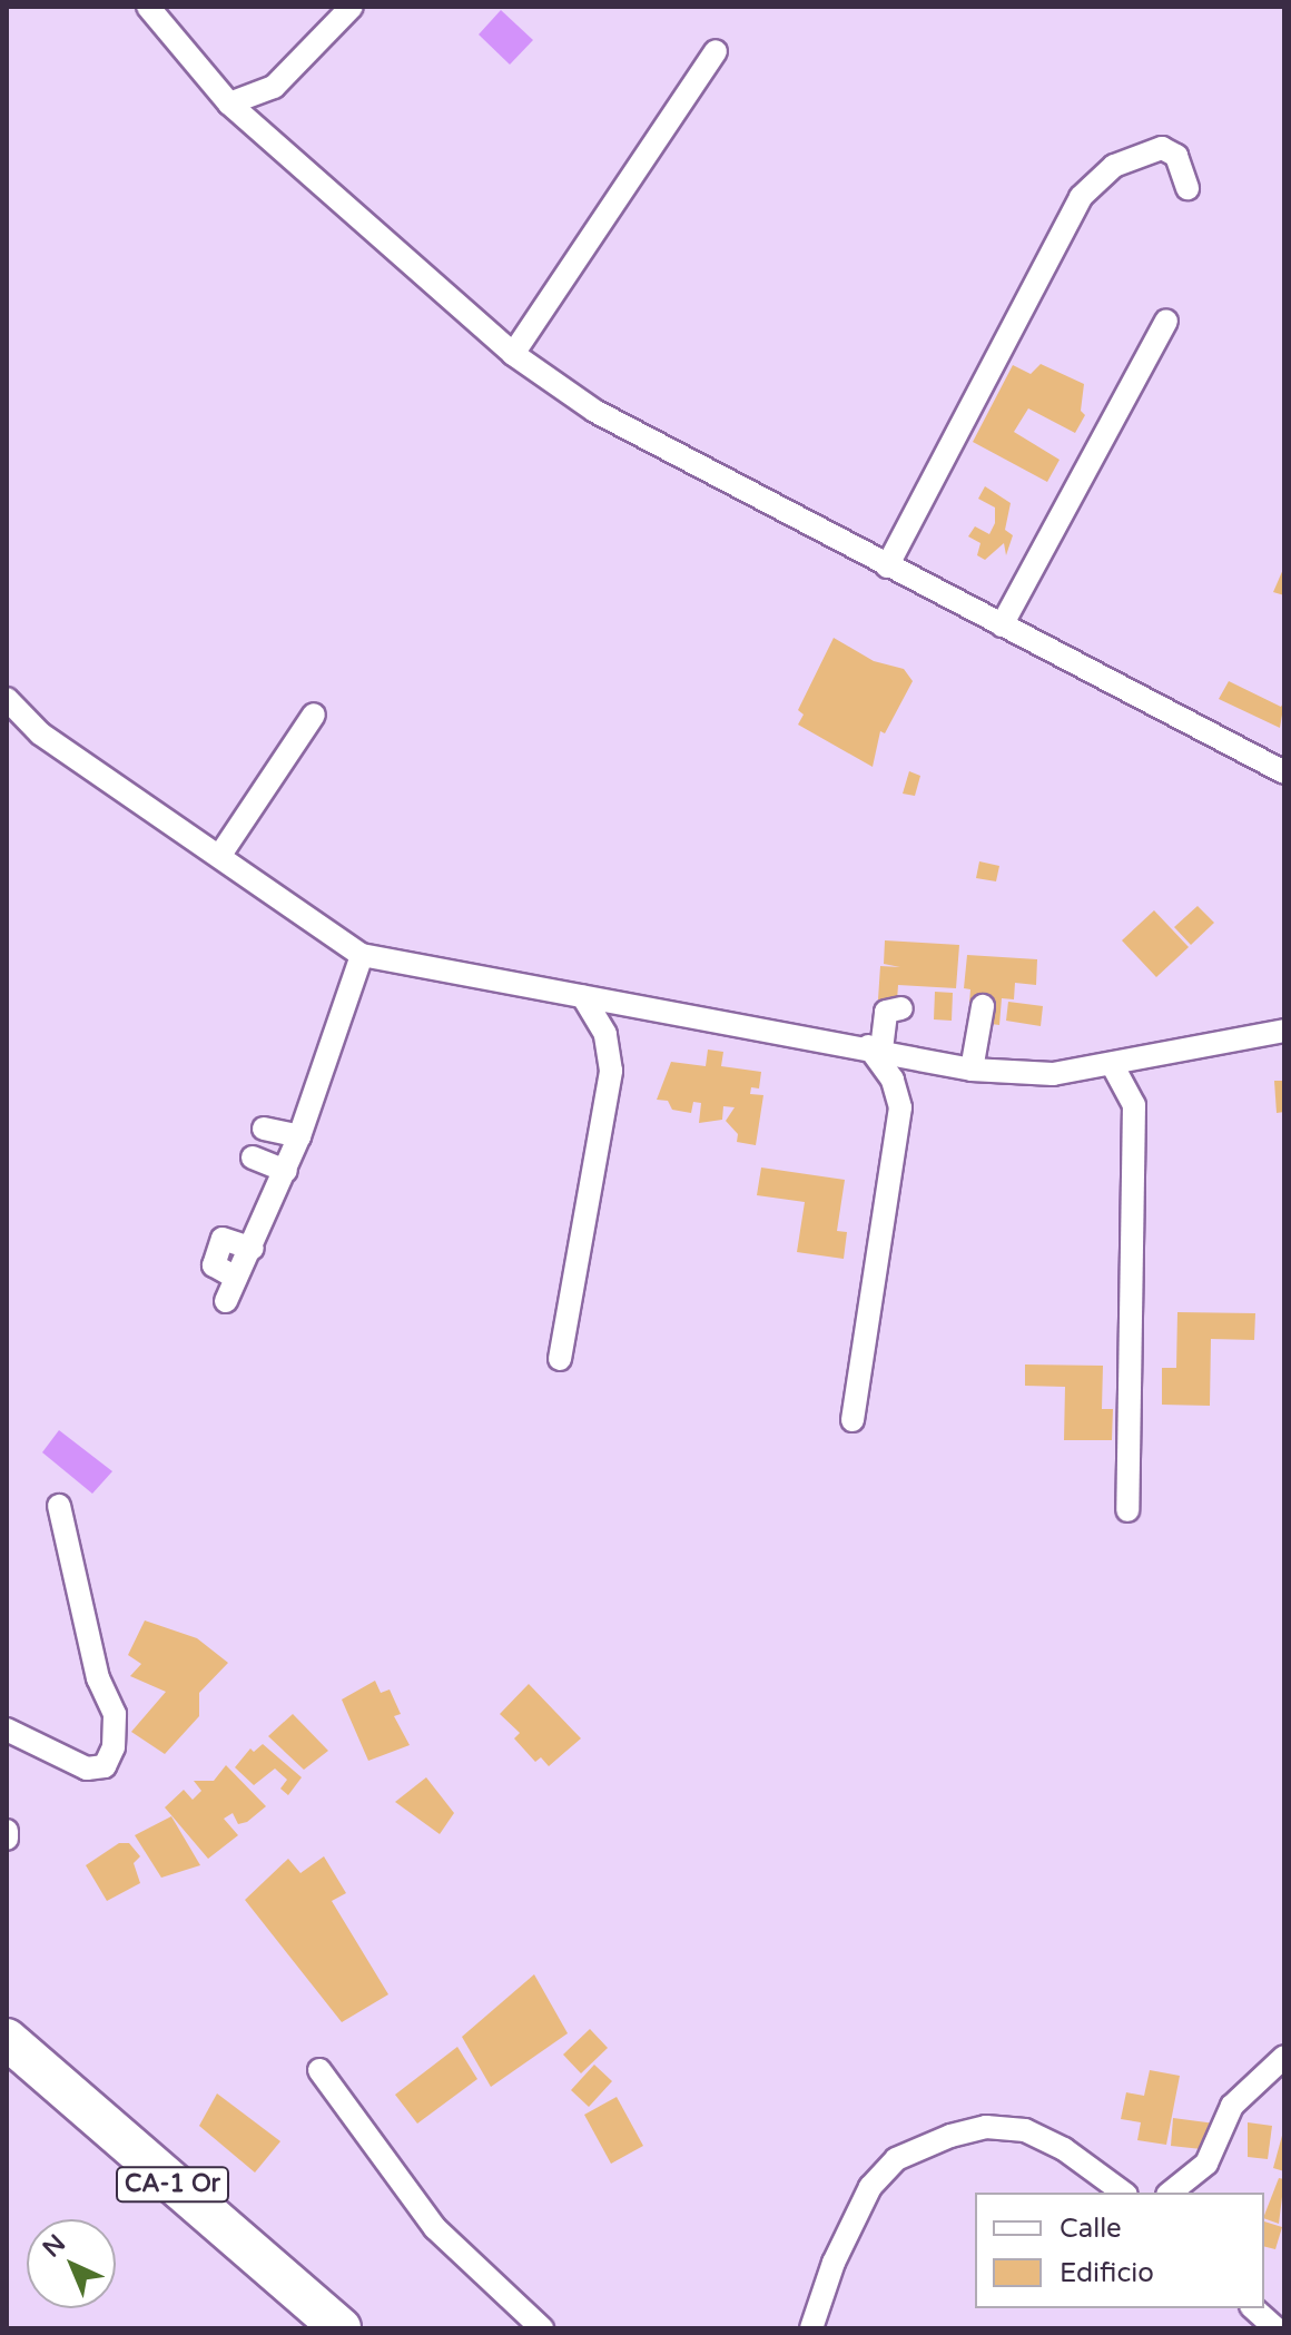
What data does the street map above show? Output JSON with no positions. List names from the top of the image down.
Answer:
{
  "streets": {
    "highway": ["CA-1 Or"]
  },
  "legend": ["Calle", "Edificio"],
  "north": "top left"
}
